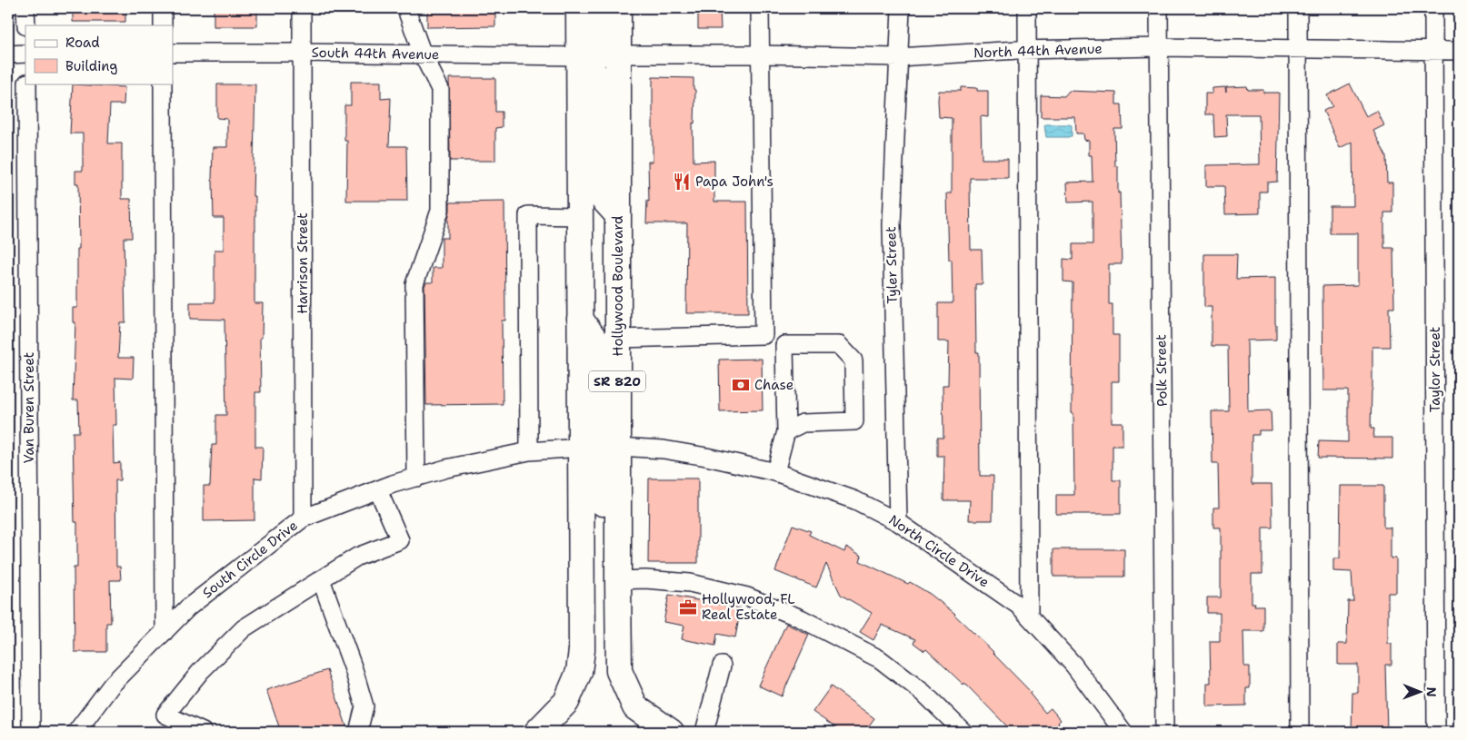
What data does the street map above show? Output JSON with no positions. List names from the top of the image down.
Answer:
{
  "streets": {
    "highway": ["Hollywood Boulevard", "SR 820"],
    "street": [
      "North 44th Avenue",
      "South 44th Avenue",
      "Harrison Street",
      "Tyler Street",
      "Taylor Street",
      "Polk Street",
      "Van Buren Street",
      "North Circle Drive",
      "South Circle Drive"
    ]
  },
  "crossings": [
    ["North 44th Avenue", "Tyler Street"],
    ["North 44th Avenue", "Hollywood Boulevard"],
    ["North 44th Avenue", "Taylor Street"],
    ["North 44th Avenue", "Polk Street"],
    ["South 44th Avenue", "Harrison Street"],
    ["South 44th Avenue", "SR 820"],
    ["Harrison Street", "South Circle Drive"],
    ["Tyler Street", "North Circle Drive"],
    ["Hollywood Boulevard", "North Circle Drive"],
    ["SR 820", "South Circle Drive"]
  ],
  "places": {
    "restaurant": ["Papa John's"],
    "bank": ["Chase"],
    "office": ["Hollywood, FL Real Estate"]
  },
  "legend": ["Road", "Building"],
  "north": "right"
}
